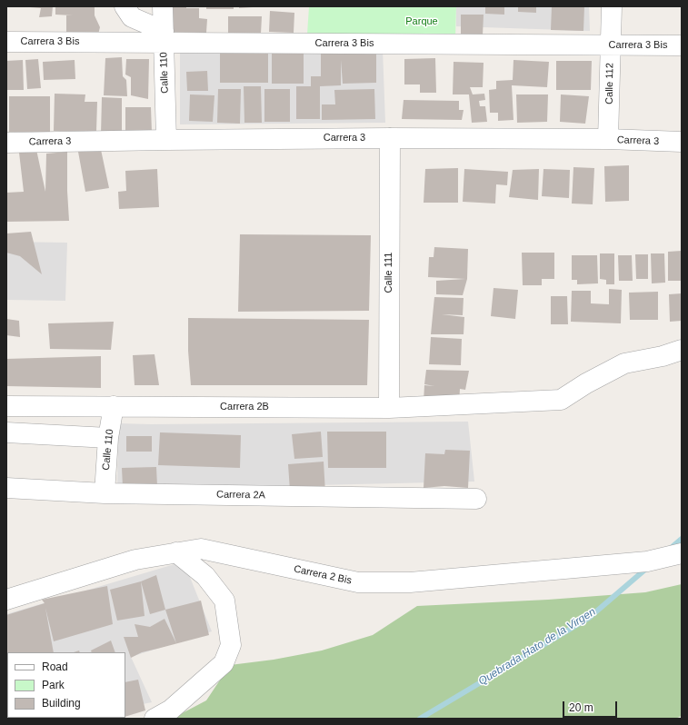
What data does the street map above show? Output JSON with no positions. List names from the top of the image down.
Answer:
{
  "streets": {
    "street": [
      "Carrera 3 Bis",
      "Calle 110",
      "Calle 112",
      "Carrera 3",
      "Calle 111",
      "Carrera 2B",
      "Carrera 2A",
      "Carrera 2 Bis"
    ]
  },
  "crossings": [
    ["Carrera 3 Bis", "Calle 110"],
    ["Carrera 3 Bis", "Calle 112"],
    ["Calle 110", "Carrera 3"],
    ["Calle 110", "Carrera 2B"],
    ["Calle 110", "Carrera 2A"],
    ["Calle 112", "Carrera 3"],
    ["Carrera 3", "Calle 111"],
    ["Calle 111", "Carrera 2B"]
  ],
  "water": ["Quebrada Hato de la Virgen"],
  "parks": ["Parque"],
  "legend": ["Road", "Park", "Building"],
  "scale_bar": "20 m"
}
